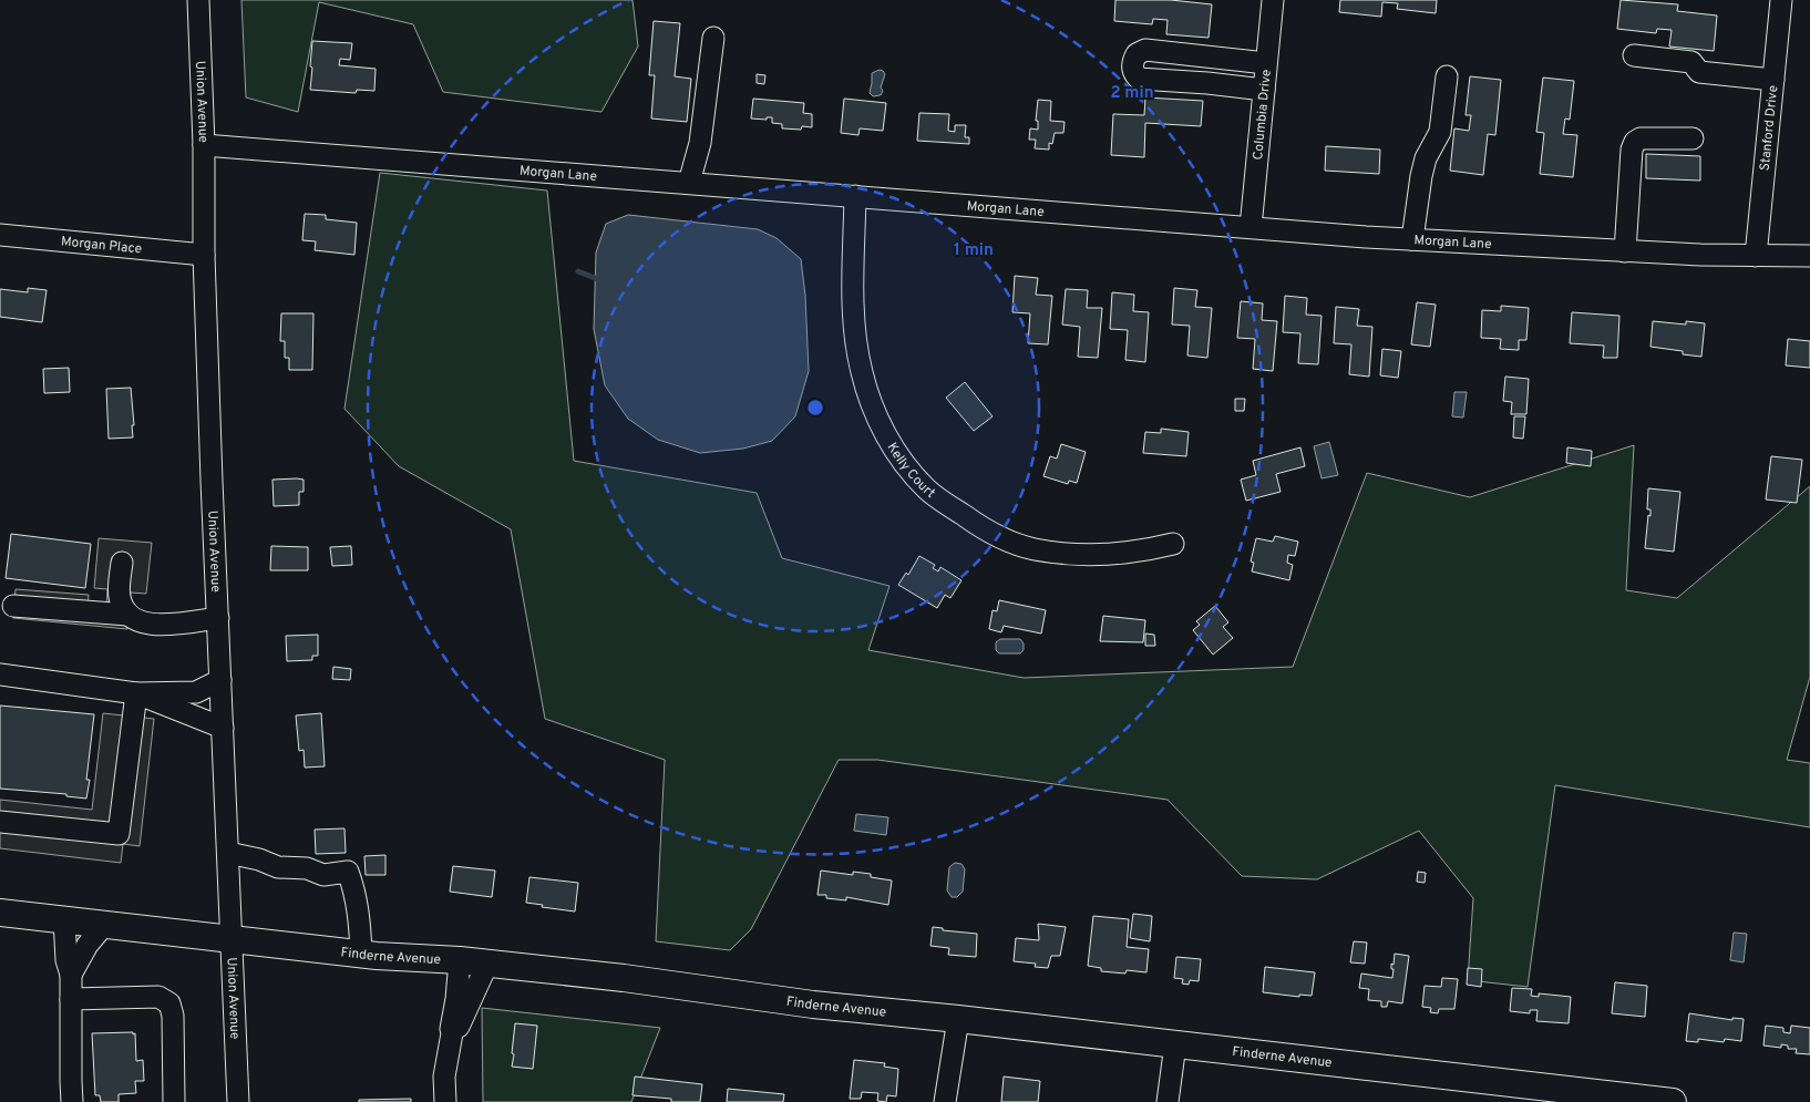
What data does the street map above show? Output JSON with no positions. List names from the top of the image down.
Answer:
{
  "streets": {
    "main road": ["Finderne Avenue"],
    "street": [
      "Union Avenue",
      "Columbia Drive",
      "Stanford Drive",
      "Morgan Lane",
      "Morgan Place",
      "Kelly Court"
    ]
  },
  "crossings": [
    ["Union Avenue", "Morgan Lane"],
    ["Union Avenue", "Morgan Place"],
    ["Union Avenue", "Finderne Avenue"],
    ["Columbia Drive", "Morgan Lane"],
    ["Stanford Drive", "Morgan Lane"],
    ["Morgan Lane", "Kelly Court"]
  ],
  "rings": ["2 min", "1 min"]
}
